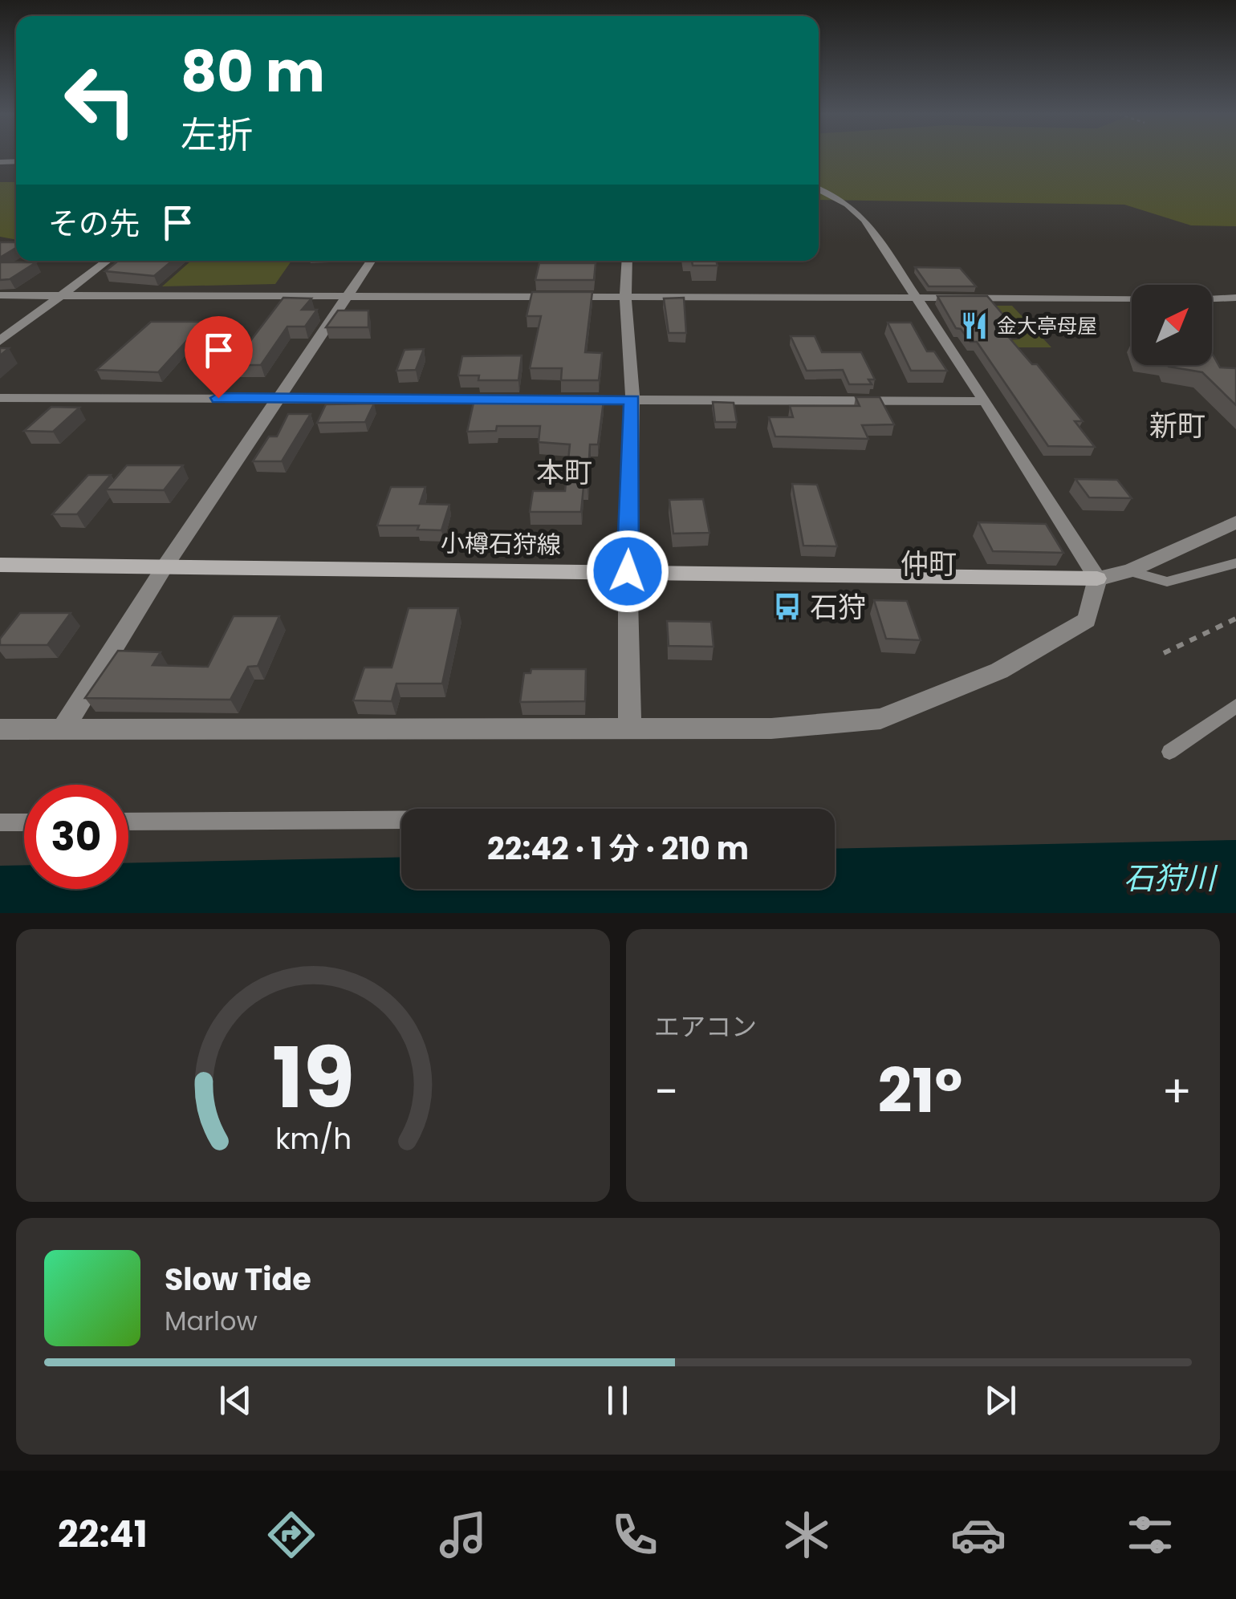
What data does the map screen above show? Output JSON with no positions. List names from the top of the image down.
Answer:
{
  "streets": {
    "main road": ["小樽石狩線"]
  },
  "districts": ["新町", "本町", "仲町"],
  "water": ["石狩川"],
  "places": {
    "restaurant": ["金大亭母屋"],
    "bus stop": ["石狩"]
  },
  "north": "top right",
  "page": {
    "turn": ["80 m", "左折"],
    "then": "その先",
    "limit": "30",
    "trip": "22:42 · 1 分 · 210 m",
    "tile": "エアコン",
    "heat": ["−", "21°", "+"],
    "song": ["Slow Tide", "Marlow"],
    "tabs": "22:41",
    "gauge": ["19", "km/h"]
  }
}
